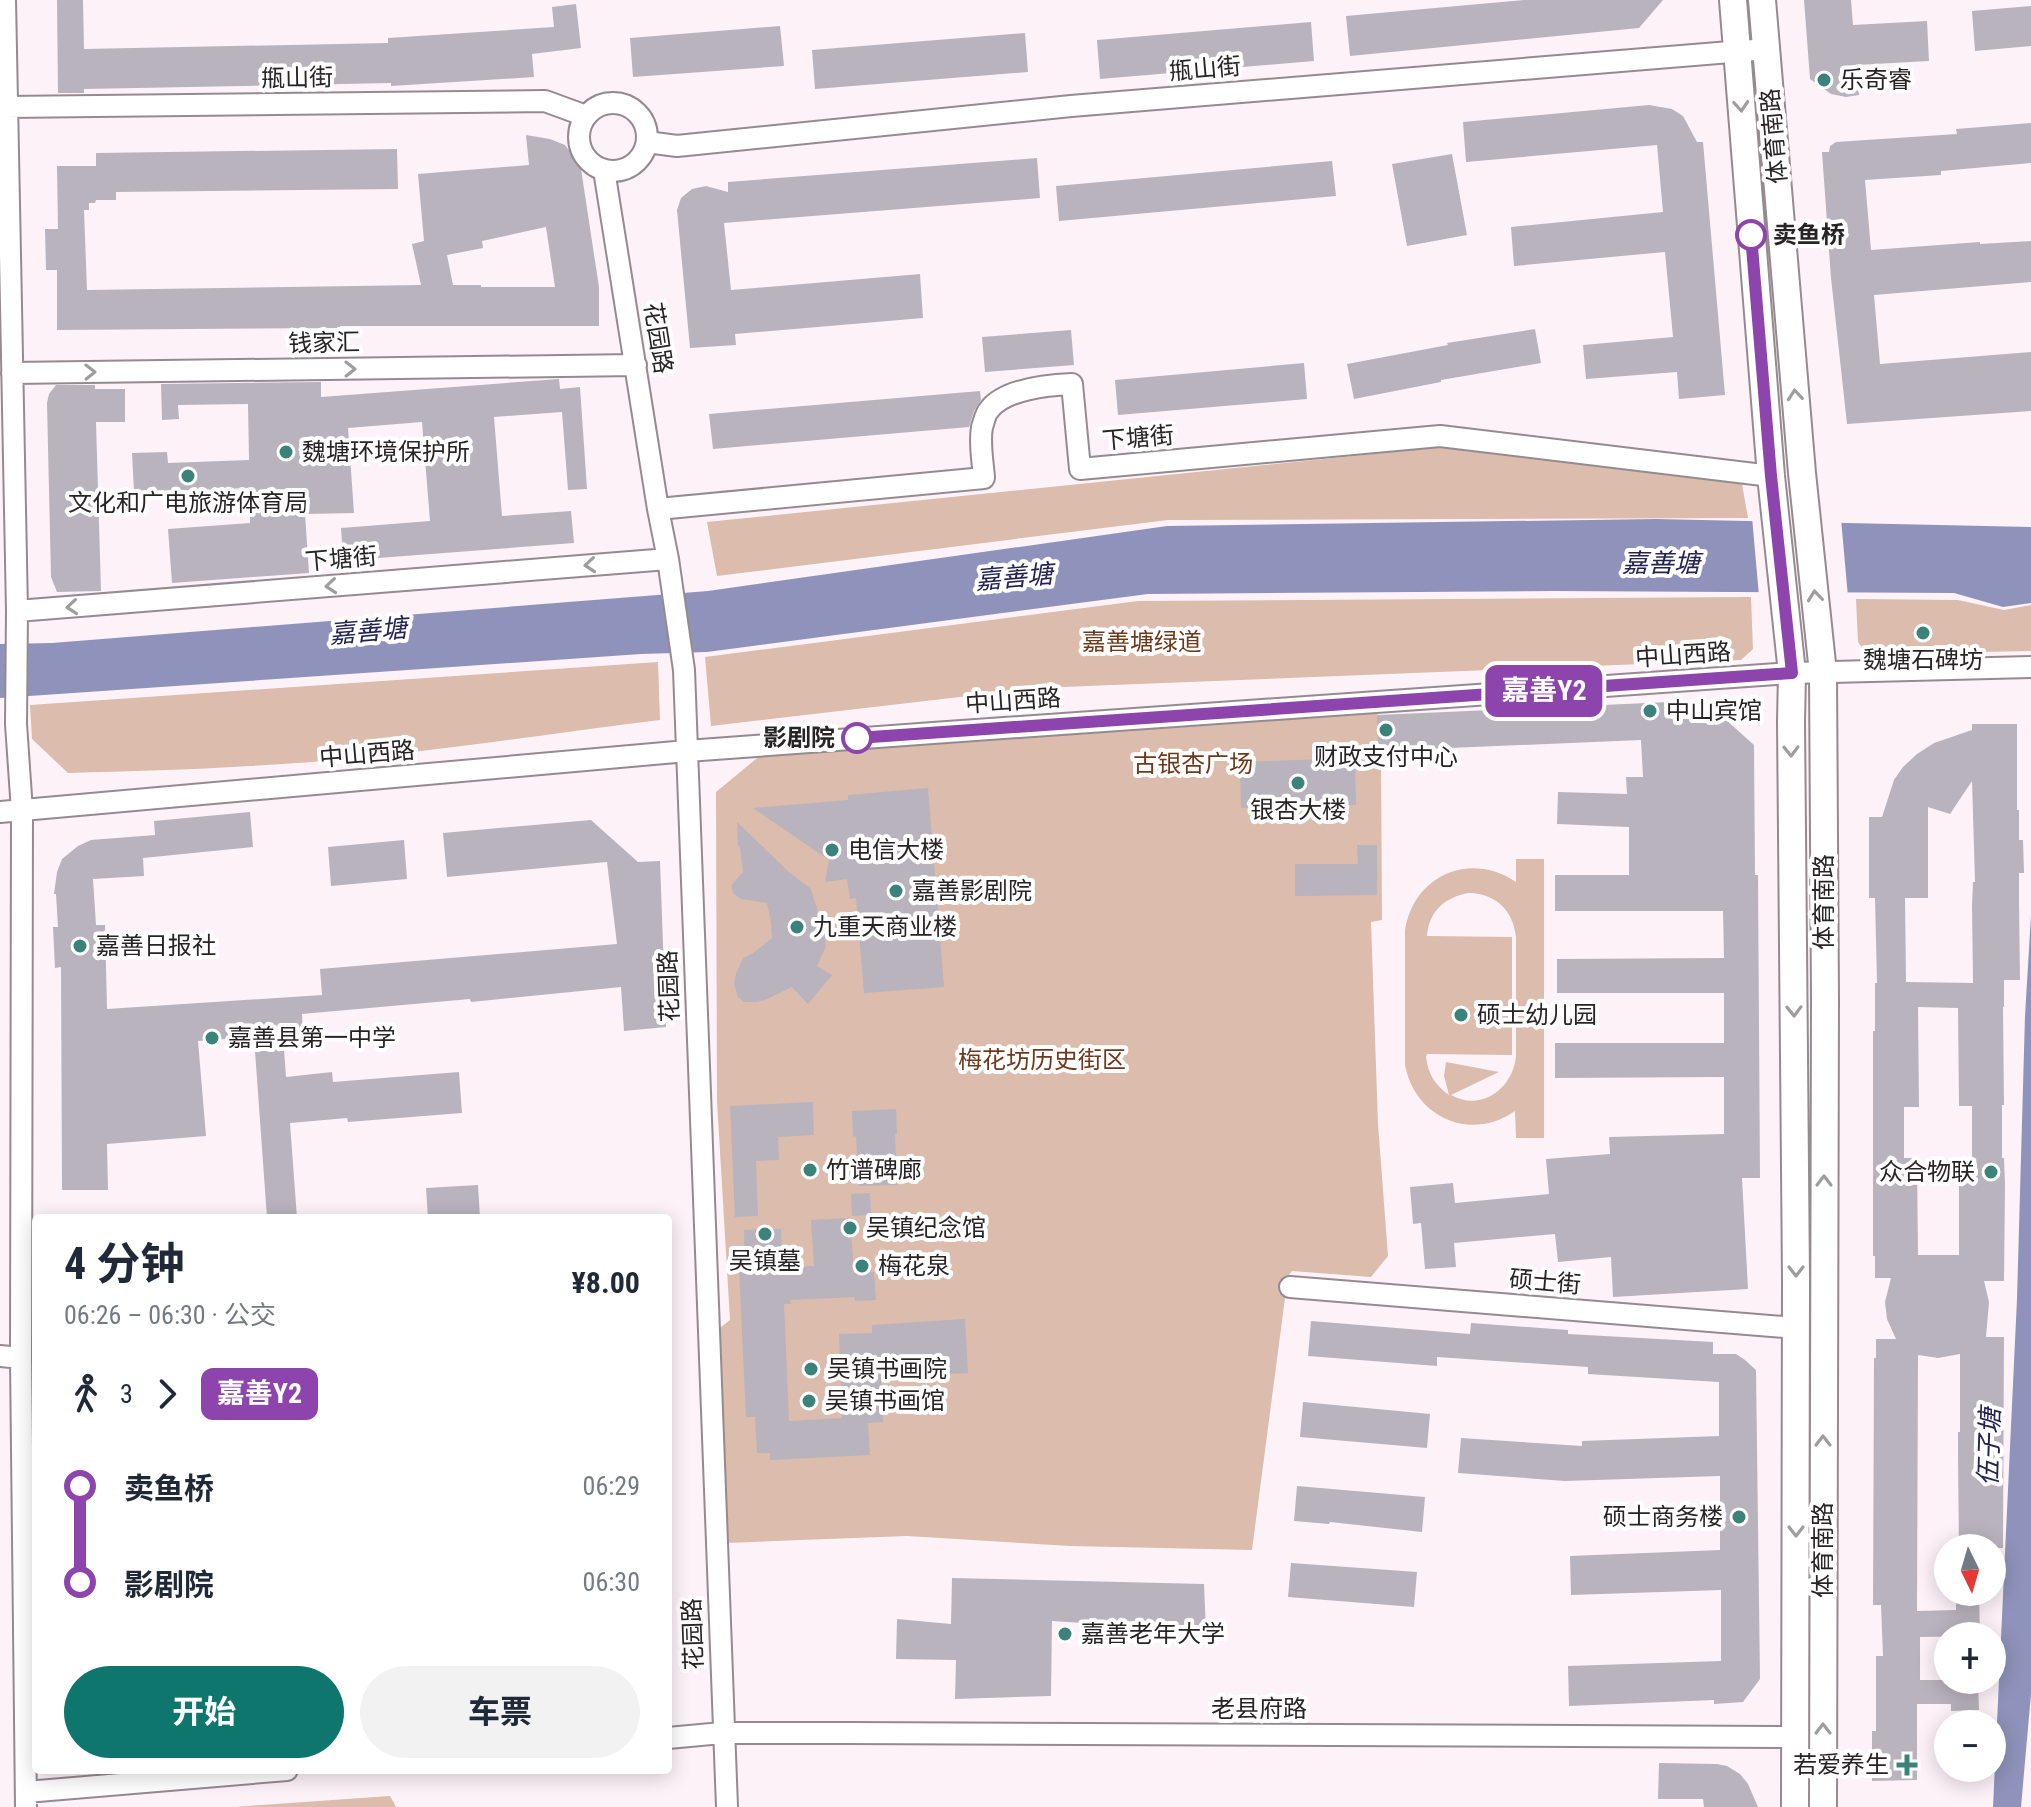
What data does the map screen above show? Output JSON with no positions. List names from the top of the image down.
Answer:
{
  "streets": {
    "main road": ["体育南路"],
    "street": [
      "甁山街",
      "花园路",
      "钱家汇",
      "下塘街",
      "中山西路",
      "硕士街",
      "老县府路"
    ]
  },
  "crossings": [
    ["甁山街", "体育南路"],
    ["甁山街", "花园路"],
    ["体育南路", "下塘街"],
    ["体育南路", "中山西路"],
    ["体育南路", "硕士街"],
    ["体育南路", "老县府路"],
    ["花园路", "钱家汇"],
    ["花园路", "下塘街"],
    ["花园路", "中山西路"],
    ["花园路", "老县府路"]
  ],
  "one_way": ["钱家汇"],
  "water": ["嘉善塘", "伍子塘"],
  "parks": ["嘉善塘绿道", "古银杏广场", "梅花坊历史街区"],
  "places": {
    "other": [
      "乐奇睿",
      "卖鱼桥",
      "魏塘环境保护所",
      "文化和广电旅游体育局",
      "魏塘石碑坊",
      "中山宾馆",
      "财政支付中心",
      "影剧院",
      "银杏大楼",
      "电信大楼",
      "嘉善影剧院",
      "九重天商业楼",
      "嘉善日报社",
      "硕士幼儿园",
      "嘉善县第一中学",
      "竹谱碑廊",
      "众合物联",
      "吴镇纪念馆",
      "吴镇墓",
      "梅花泉",
      "吴镇书画院",
      "吴镇书画馆",
      "硕士商务楼",
      "嘉善老年大学"
    ],
    "health": ["若爱养生"]
  },
  "lines": ["bus line 嘉善Y2"],
  "north": "bottom",
  "page": {
    "on_map": "嘉善Y2",
    "heading": ["4 分钟", "06:26 – 06:30 · 公交", "¥8.00"],
    "legs": ["3", "嘉善Y2"],
    "list": [
      {
        "name": "卖鱼桥",
        "value": "06:29"
      },
      {
        "name": "影剧院",
        "value": "06:30"
      }
    ],
    "map_buttons": ["+", "−"],
    "buttons": ["开始", "车票"]
  }
}
